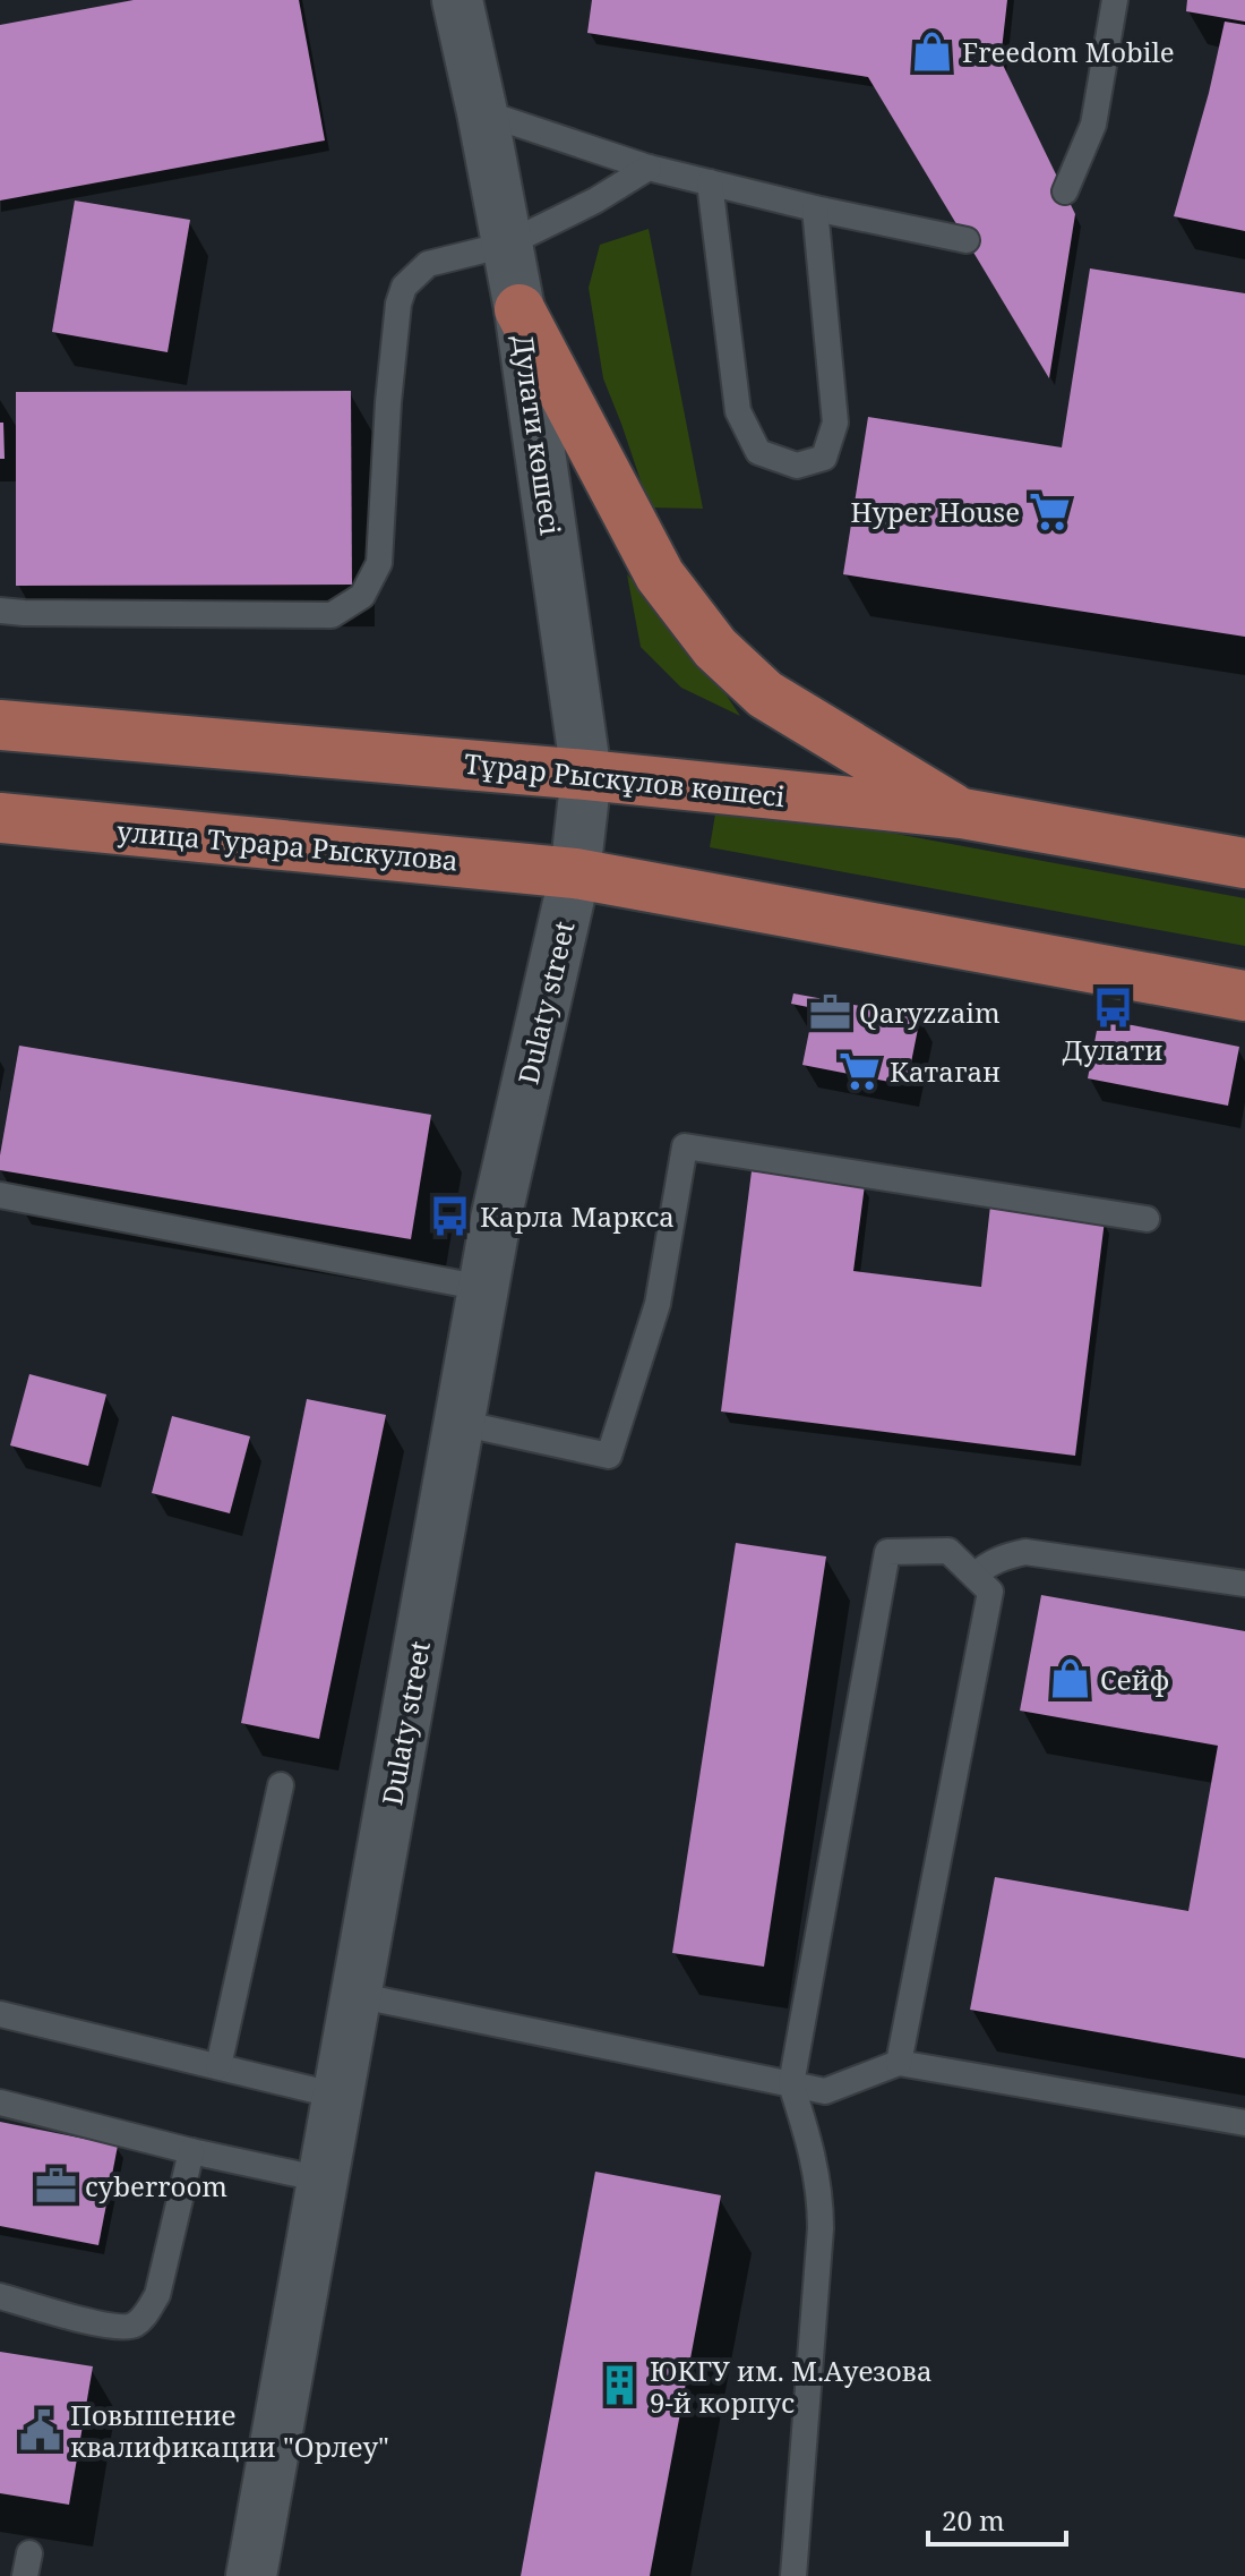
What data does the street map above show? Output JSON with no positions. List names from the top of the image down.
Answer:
{
  "streets": {
    "main road": [
      "Дулати көшесі",
      "Тұрар Рыскұлов көшесі",
      "улица Турара Рыскулова",
      "Dulaty street"
    ]
  },
  "crossings": [
    ["Дулати көшесі", "Тұрар Рыскұлов көшесі"],
    ["Дулати көшесі", "улица Турара Рыскулова"],
    ["Дулати көшесі", "Dulaty street"],
    ["улица Турара Рыскулова", "Dulaty street"]
  ],
  "places": {
    "shop": ["Freedom Mobile", "Сейф"],
    "supermarket": ["Hyper House", "Катаган"],
    "bus stop": ["Дулати", "Карла Маркса"],
    "office": ["Qaryzzaim", "cyberroom"],
    "building": ["ЮКГУ им. М.Ауезова 9-й корпус"],
    "public building": ["Повышение квалификации \"Орлеу\""]
  },
  "scale_bar": "20 m"
}
